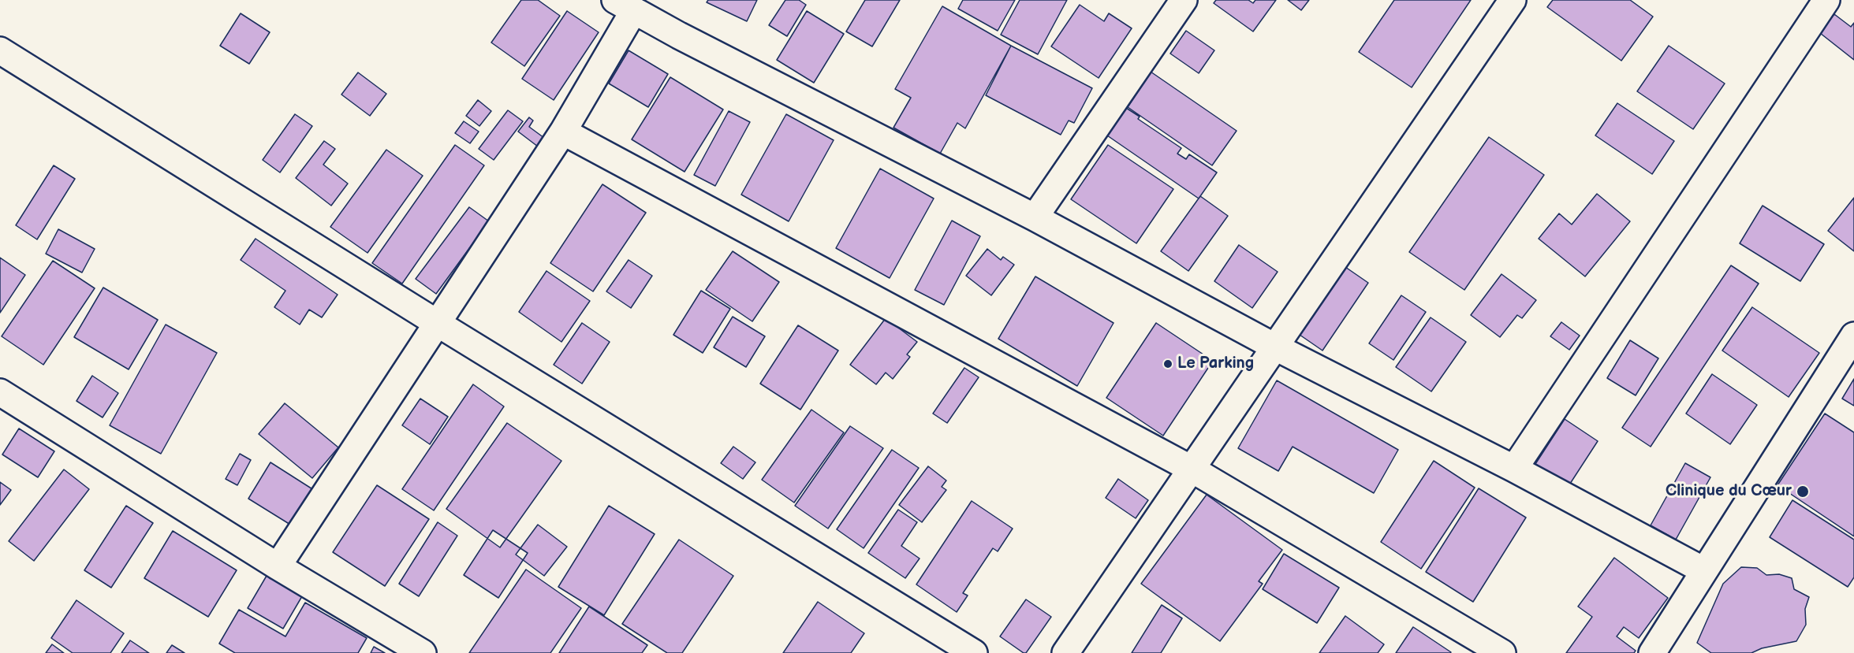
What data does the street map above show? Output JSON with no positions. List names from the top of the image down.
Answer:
{
  "places": ["Le Parking", "Clinique du Cœur"]
}
